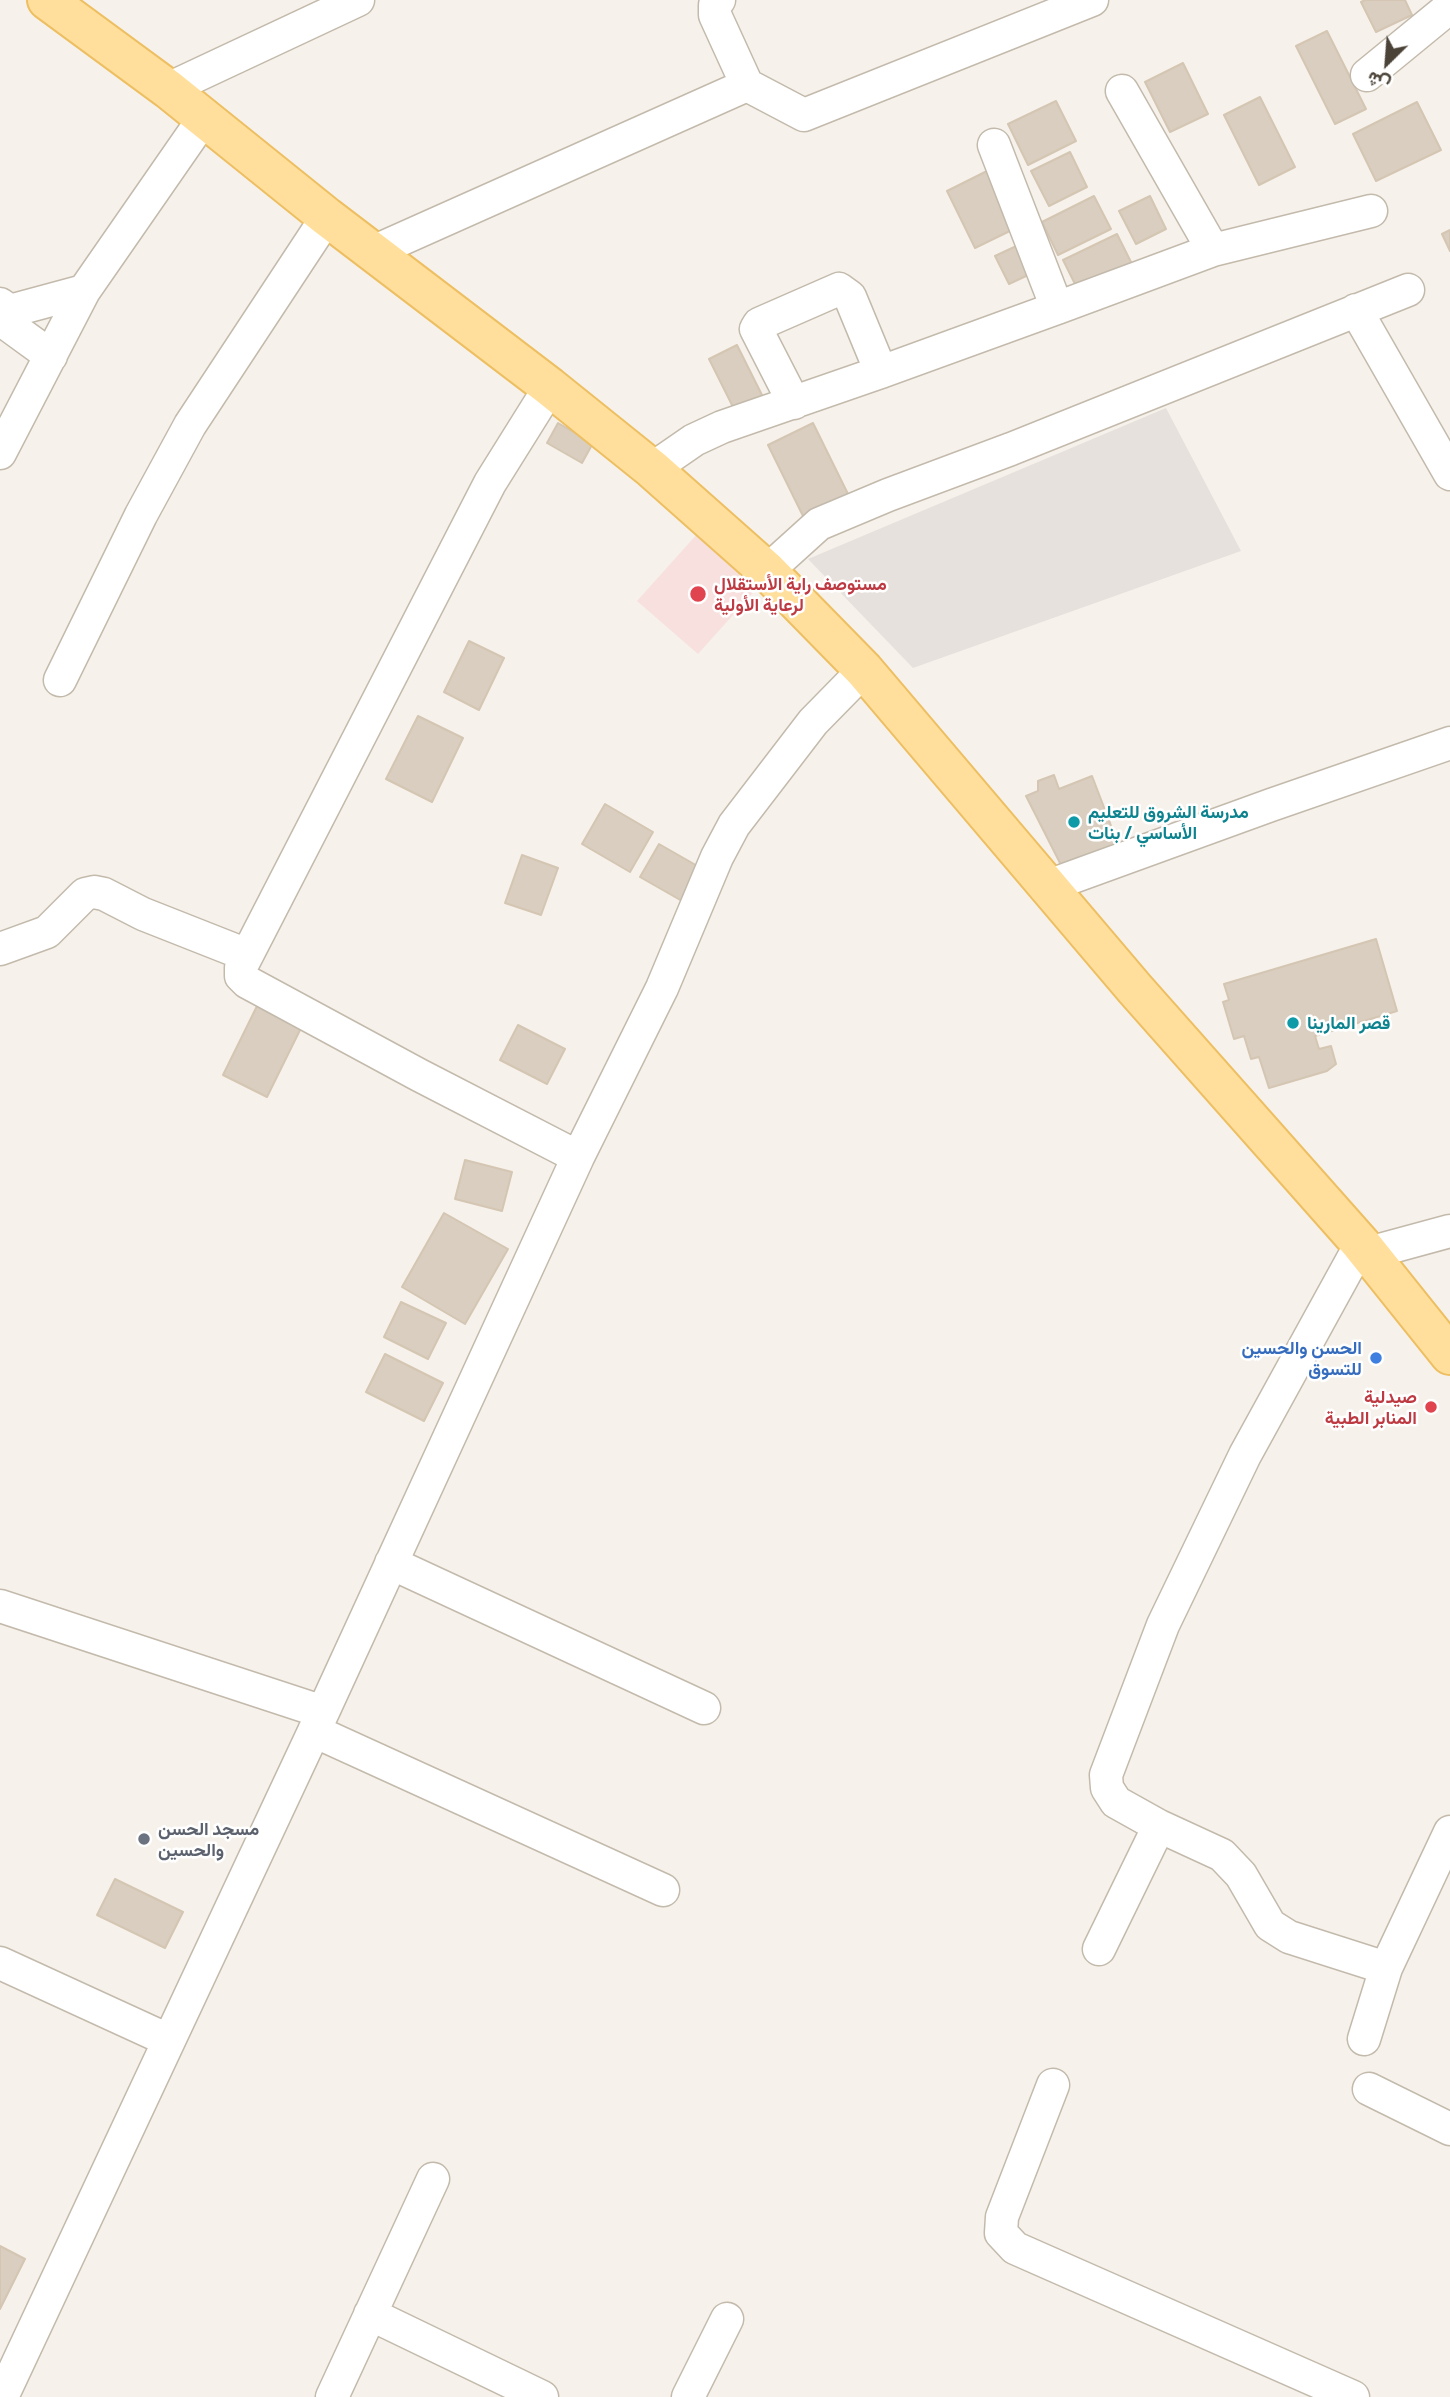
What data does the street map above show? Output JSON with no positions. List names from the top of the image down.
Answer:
{
  "places": [
    "مستوصف راية الأستقلال لرعاية الأولية",
    "مدرسة الشروق للتعليم الأساسي / بنات",
    "قصر المارينا",
    "الحسن والحسين للتسوق",
    "صيدلية المنابر الطبية",
    "مسجد الحسن والحسين"
  ],
  "north": "bottom left"
}
